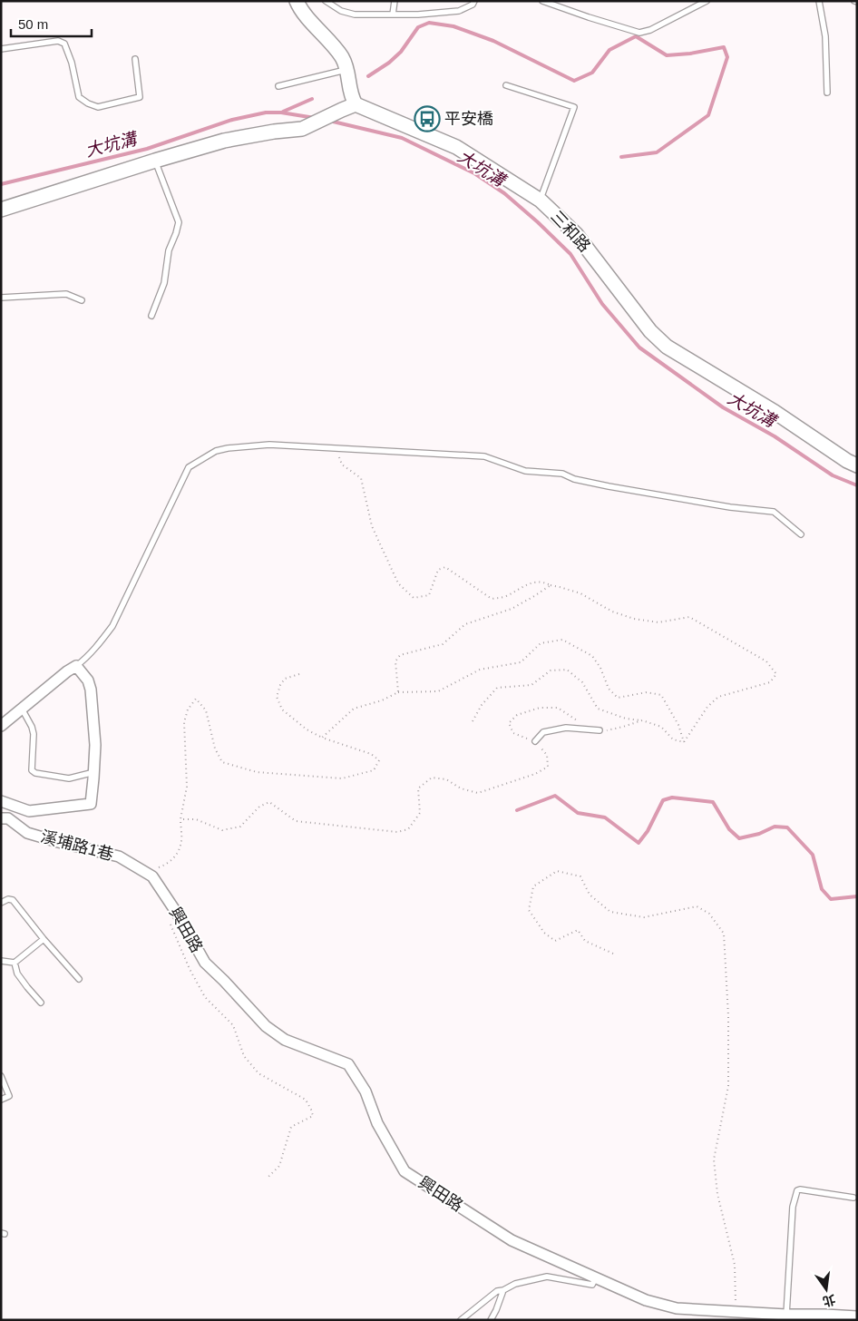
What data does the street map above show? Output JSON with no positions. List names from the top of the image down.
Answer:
{
  "streets": {
    "main road": ["三和路"],
    "street": ["溪埔路1巷", "興田路"]
  },
  "crossings": [
    ["溪埔路1巷", "興田路"]
  ],
  "water": ["大坑溝"],
  "places": {
    "bus stop": ["平安橋"]
  },
  "scale_bar": "50 m",
  "north": "bottom"
}
